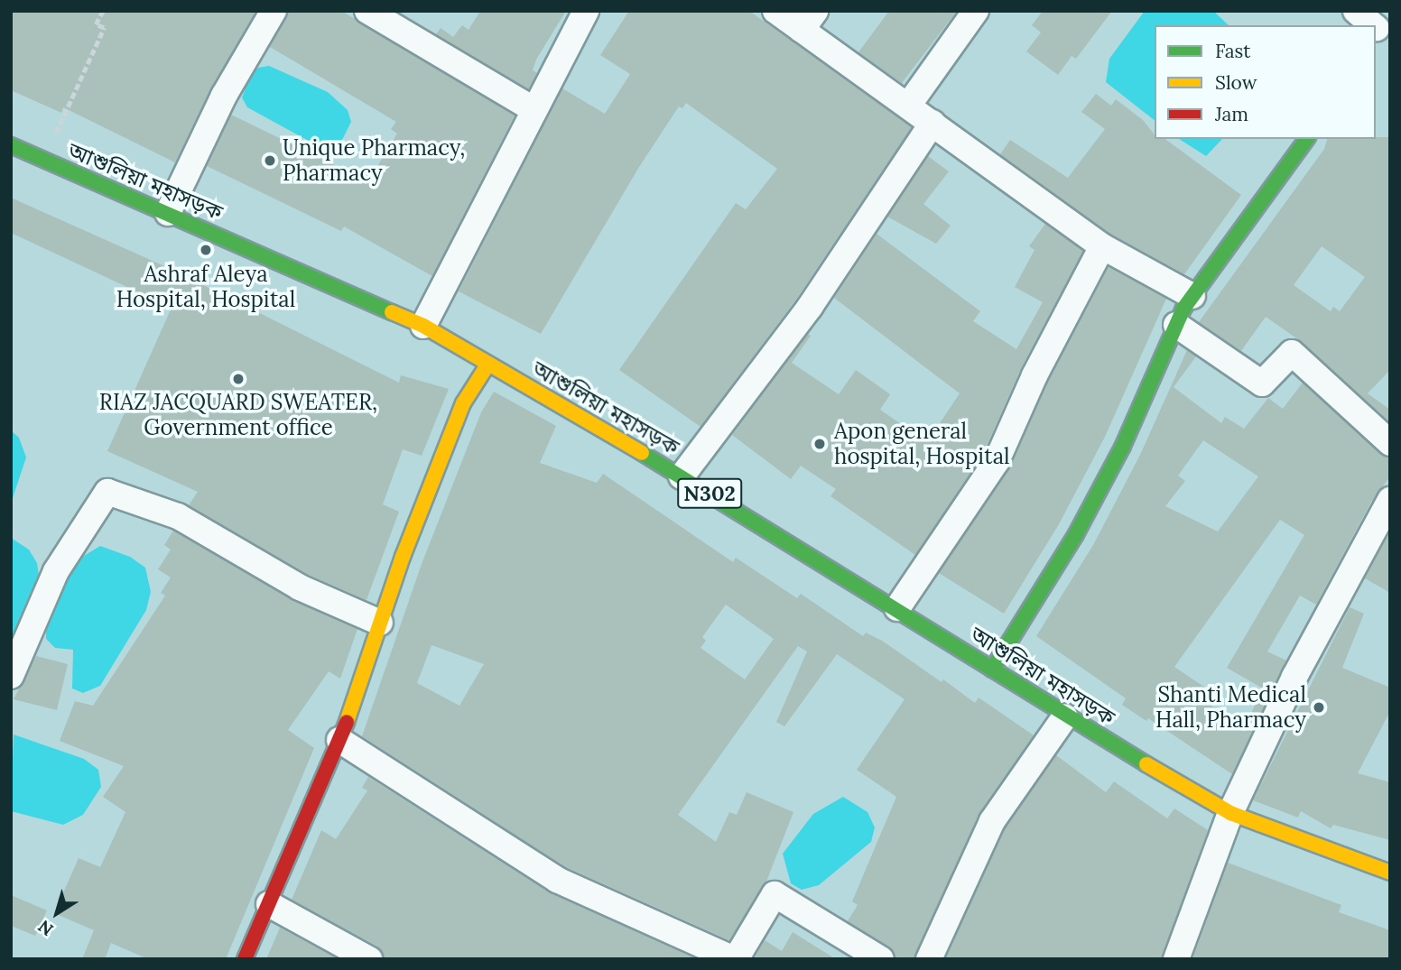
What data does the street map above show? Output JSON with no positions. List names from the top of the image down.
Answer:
{
  "streets": {
    "main road": ["আশুলিয়া মহাসড়ক", "N302"]
  },
  "places": [
    "Unique Pharmacy, Pharmacy",
    "Ashraf Aleya Hospital, Hospital",
    "RIAZ JACQUARD SWEATER, Government office",
    "Apon general hospital, Hospital",
    "Shanti Medical Hall, Pharmacy"
  ],
  "legend": ["Fast", "Slow", "Jam"],
  "north": "bottom left"
}
